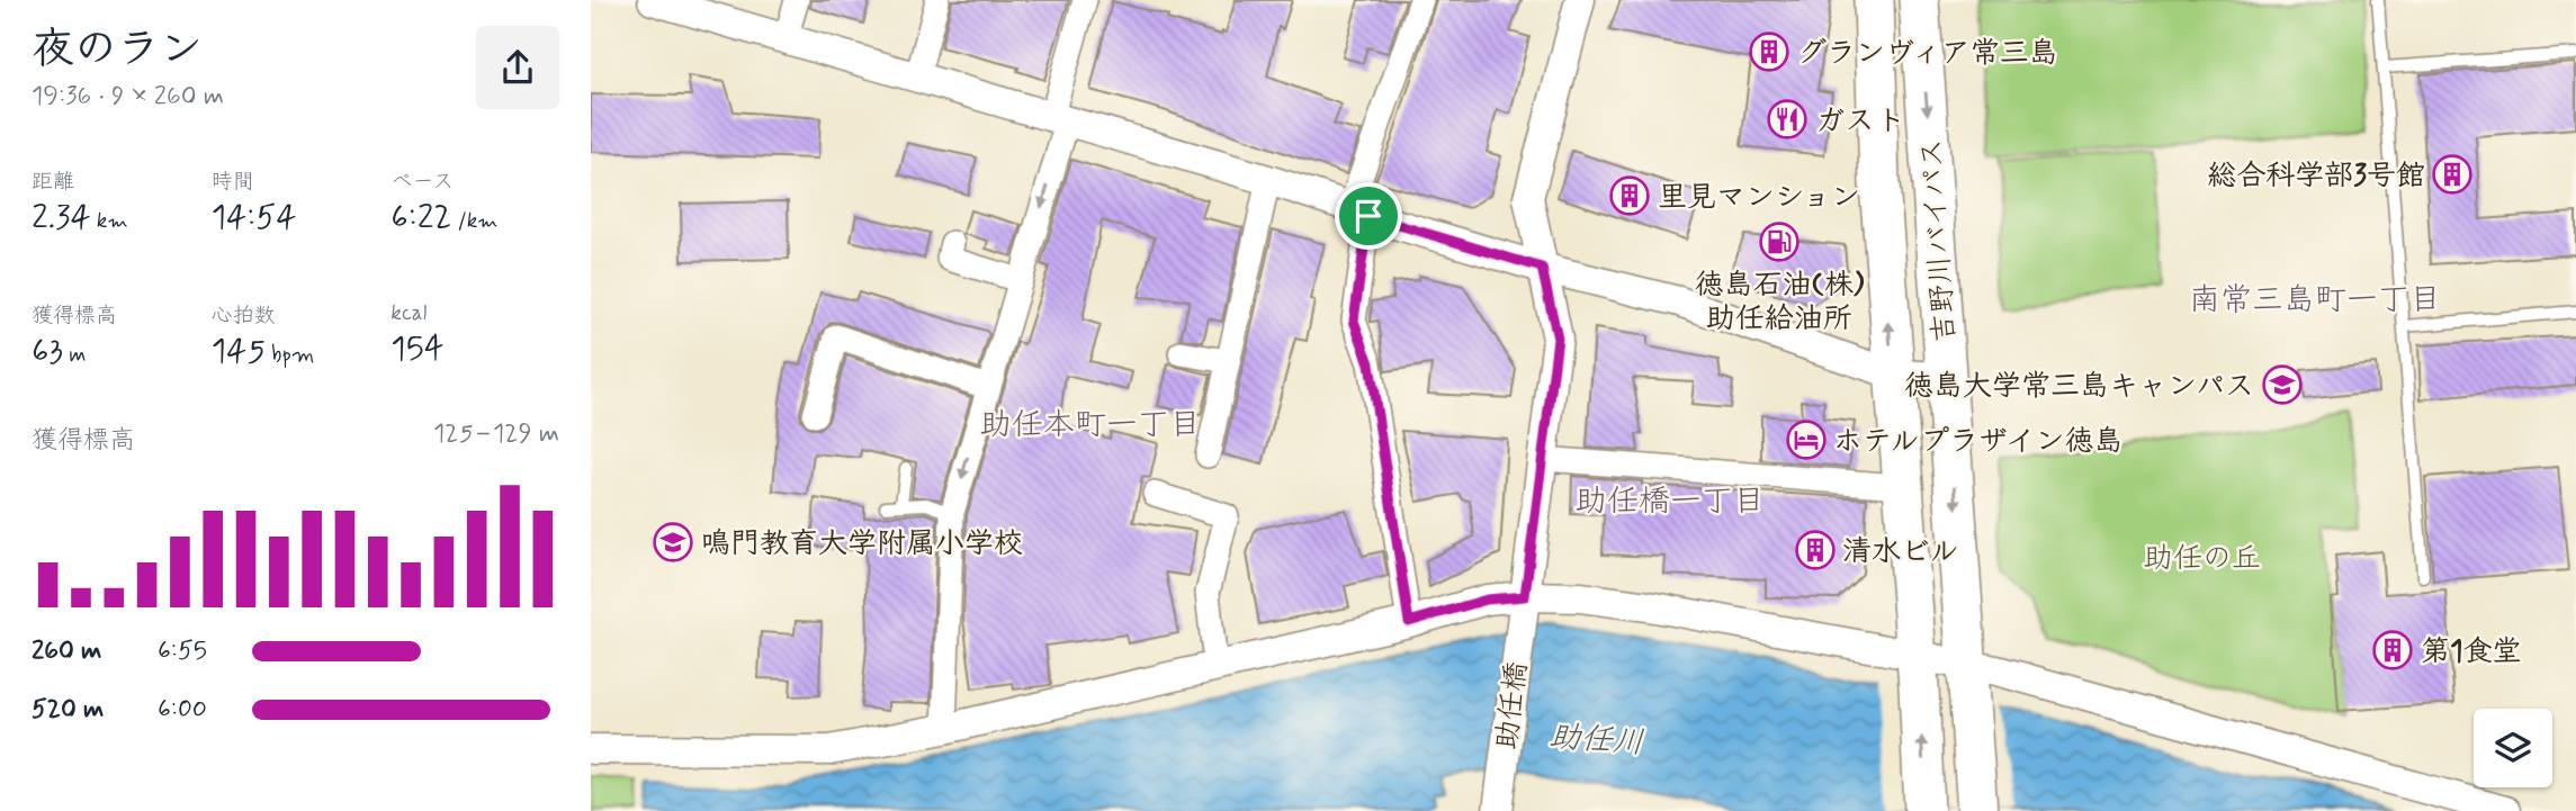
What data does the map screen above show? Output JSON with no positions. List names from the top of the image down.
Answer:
{
  "streets": {
    "highway": ["吉野川バイパス"],
    "street": ["助任橋"]
  },
  "districts": ["南常三島町一丁目", "助任本町一丁目", "助任橋一丁目"],
  "water": ["助任川"],
  "parks": ["助任の丘"],
  "places": {
    "building": [
      "グランヴィア常三島",
      "総合科学部3号館",
      "里見マンション",
      "清水ビル",
      "第1食堂"
    ],
    "restaurant": ["ガスト"],
    "fuel station": ["徳島石油(株) 助任給油所"],
    "school or university": ["徳島大学常三島キャンパス", "鳴門教育大学附属小学校"],
    "hotel": ["ホテルプラザイン徳島"]
  },
  "page": {
    "heading": ["夜のラン", "19:36 · 9 × 260 m"],
    "stats": [
      ["距離", "2.34 km"],
      ["時間", "14:54"],
      ["ペース", "6:22 /km"],
      ["獲得標高", "63 m"],
      ["心拍数", "145 bpm"],
      ["kcal", "154"]
    ],
    "chart": ["獲得標高", "125–129 m"],
    "list": [
      {
        "name": "260 m",
        "note": "6:55"
      },
      {
        "name": "520 m",
        "note": "6:00"
      }
    ]
  }
}
